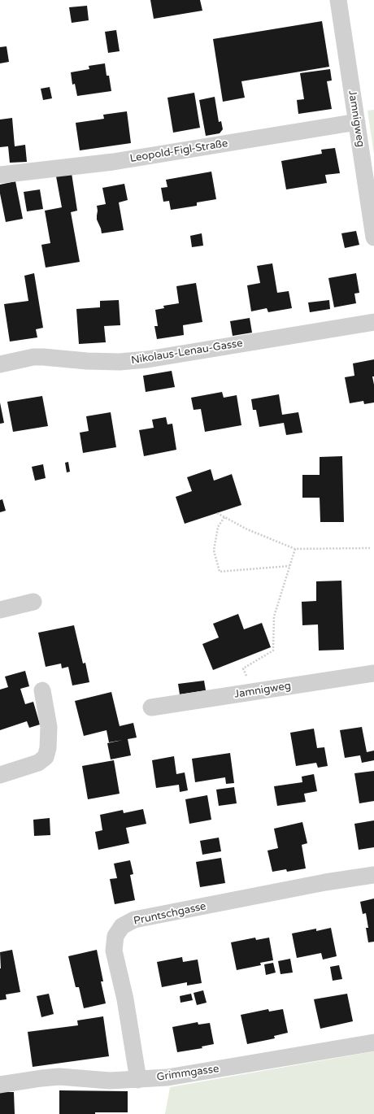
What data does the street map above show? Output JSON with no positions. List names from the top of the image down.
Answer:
{
  "streets": {
    "street": [
      "Jamnigweg",
      "Leopold-Figl-Straße",
      "Nikolaus-Lenau-Gasse",
      "Pruntschgasse",
      "Grimmgasse"
    ]
  },
  "crossings": [
    ["Jamnigweg", "Leopold-Figl-Straße"],
    ["Pruntschgasse", "Grimmgasse"]
  ]
}
